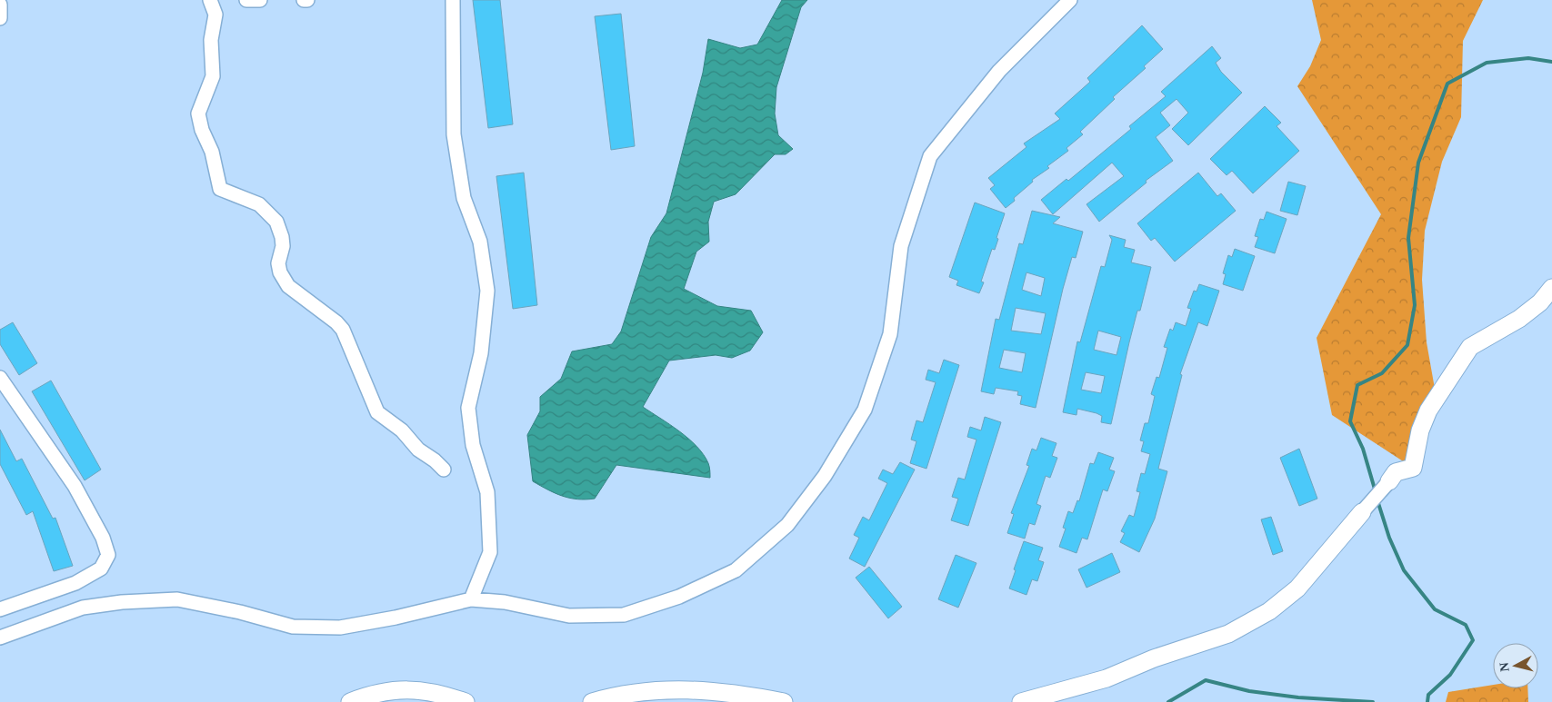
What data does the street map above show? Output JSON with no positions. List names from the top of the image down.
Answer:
{
  "north": "left"
}
